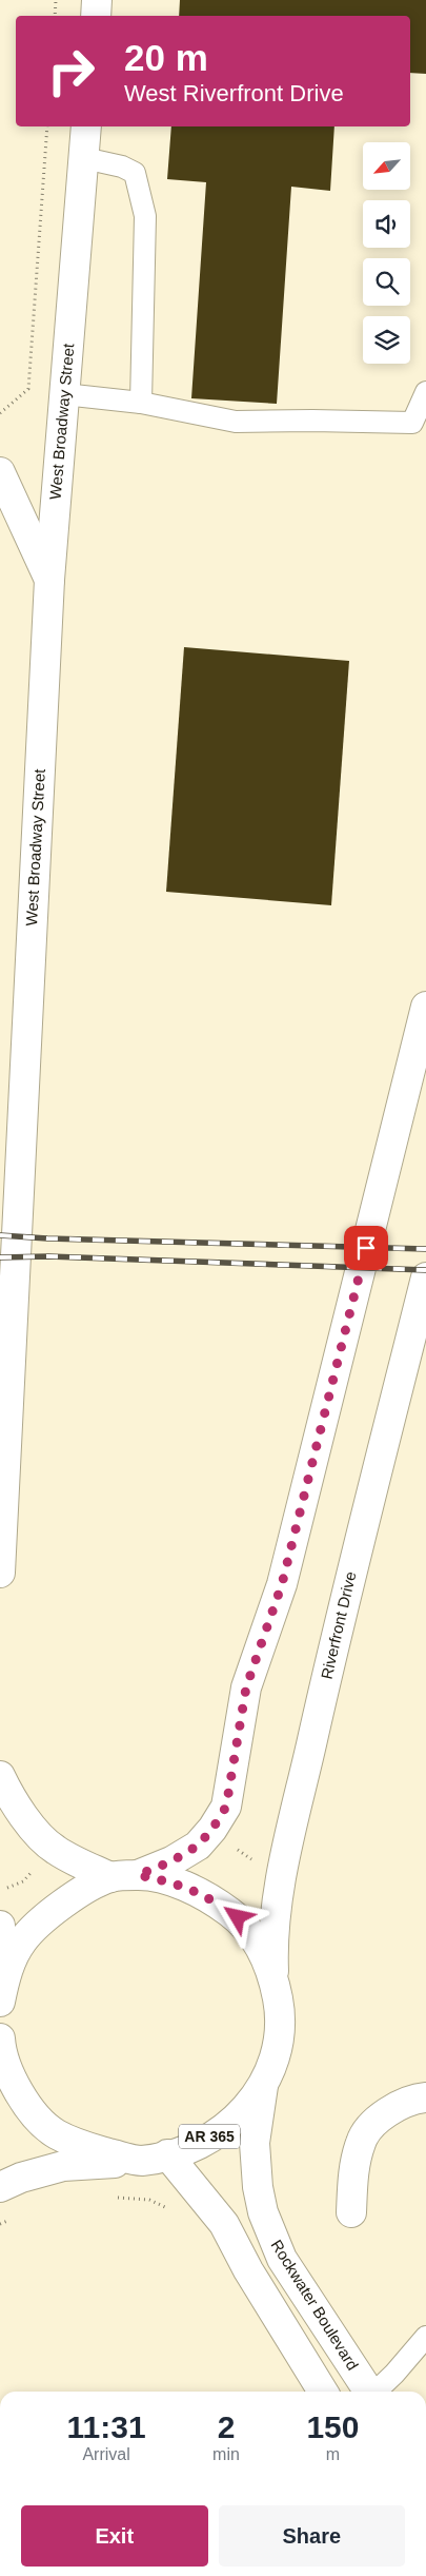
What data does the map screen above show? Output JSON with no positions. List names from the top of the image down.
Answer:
{
  "streets": {
    "main road": [
      "West Broadway Street",
      "Riverfront Drive",
      "AR 365",
      "Rockwater Boulevard"
    ]
  },
  "crossings": [
    ["Riverfront Drive", "AR 365"],
    ["AR 365", "Rockwater Boulevard"]
  ],
  "north": "bottom left",
  "page": {
    "turn": ["20 m", "West Riverfront Drive"],
    "eta": [
      "11:31",
      "Arrival",
      "2",
      "min",
      "150",
      "m"
    ],
    "buttons": ["Exit", "Share"]
  }
}
